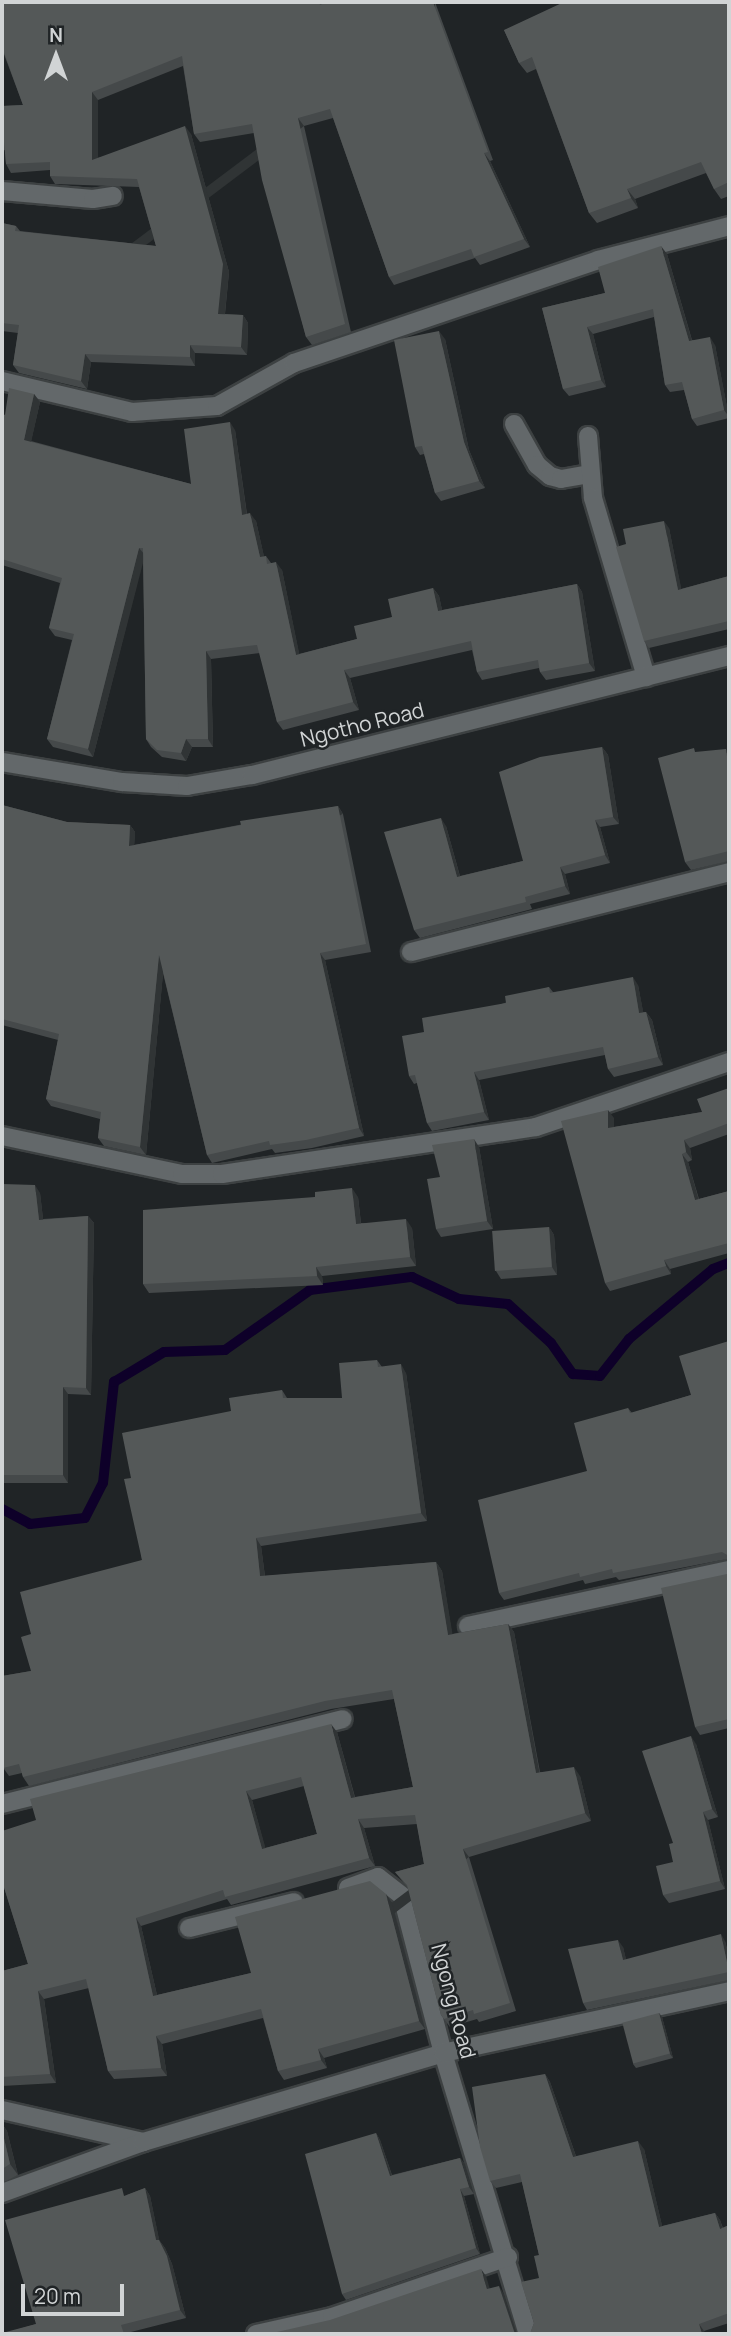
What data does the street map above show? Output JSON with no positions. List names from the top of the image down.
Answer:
{
  "streets": {
    "street": ["Ngotho Road", "Ngong Road"]
  },
  "scale_bar": "20 m",
  "north": "top"
}
